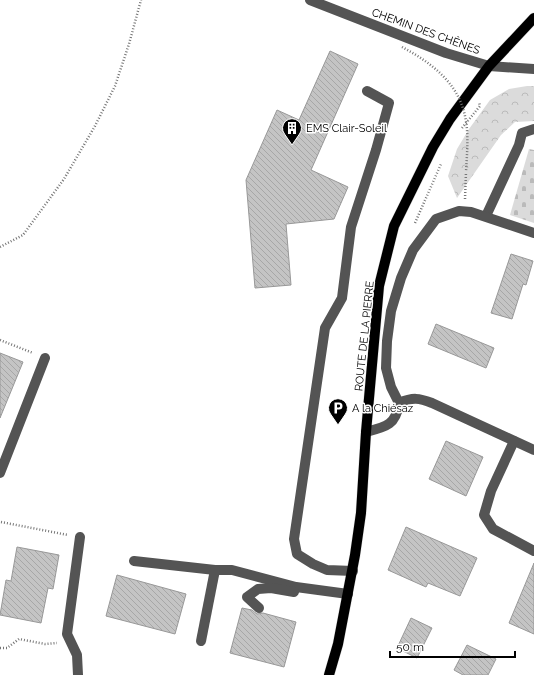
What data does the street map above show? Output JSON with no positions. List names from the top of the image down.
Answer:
{
  "streets": {
    "main road": ["ROUTE DE LA PIERRE"],
    "street": ["CHEMIN DES CHÊNES"]
  },
  "crossings": [
    ["CHEMIN DES CHÊNES", "ROUTE DE LA PIERRE"]
  ],
  "places": {
    "building": ["EMS Clair-Soleil"],
    "parking": ["A la Chiésaz"]
  },
  "scale_bar": "50 m"
}
